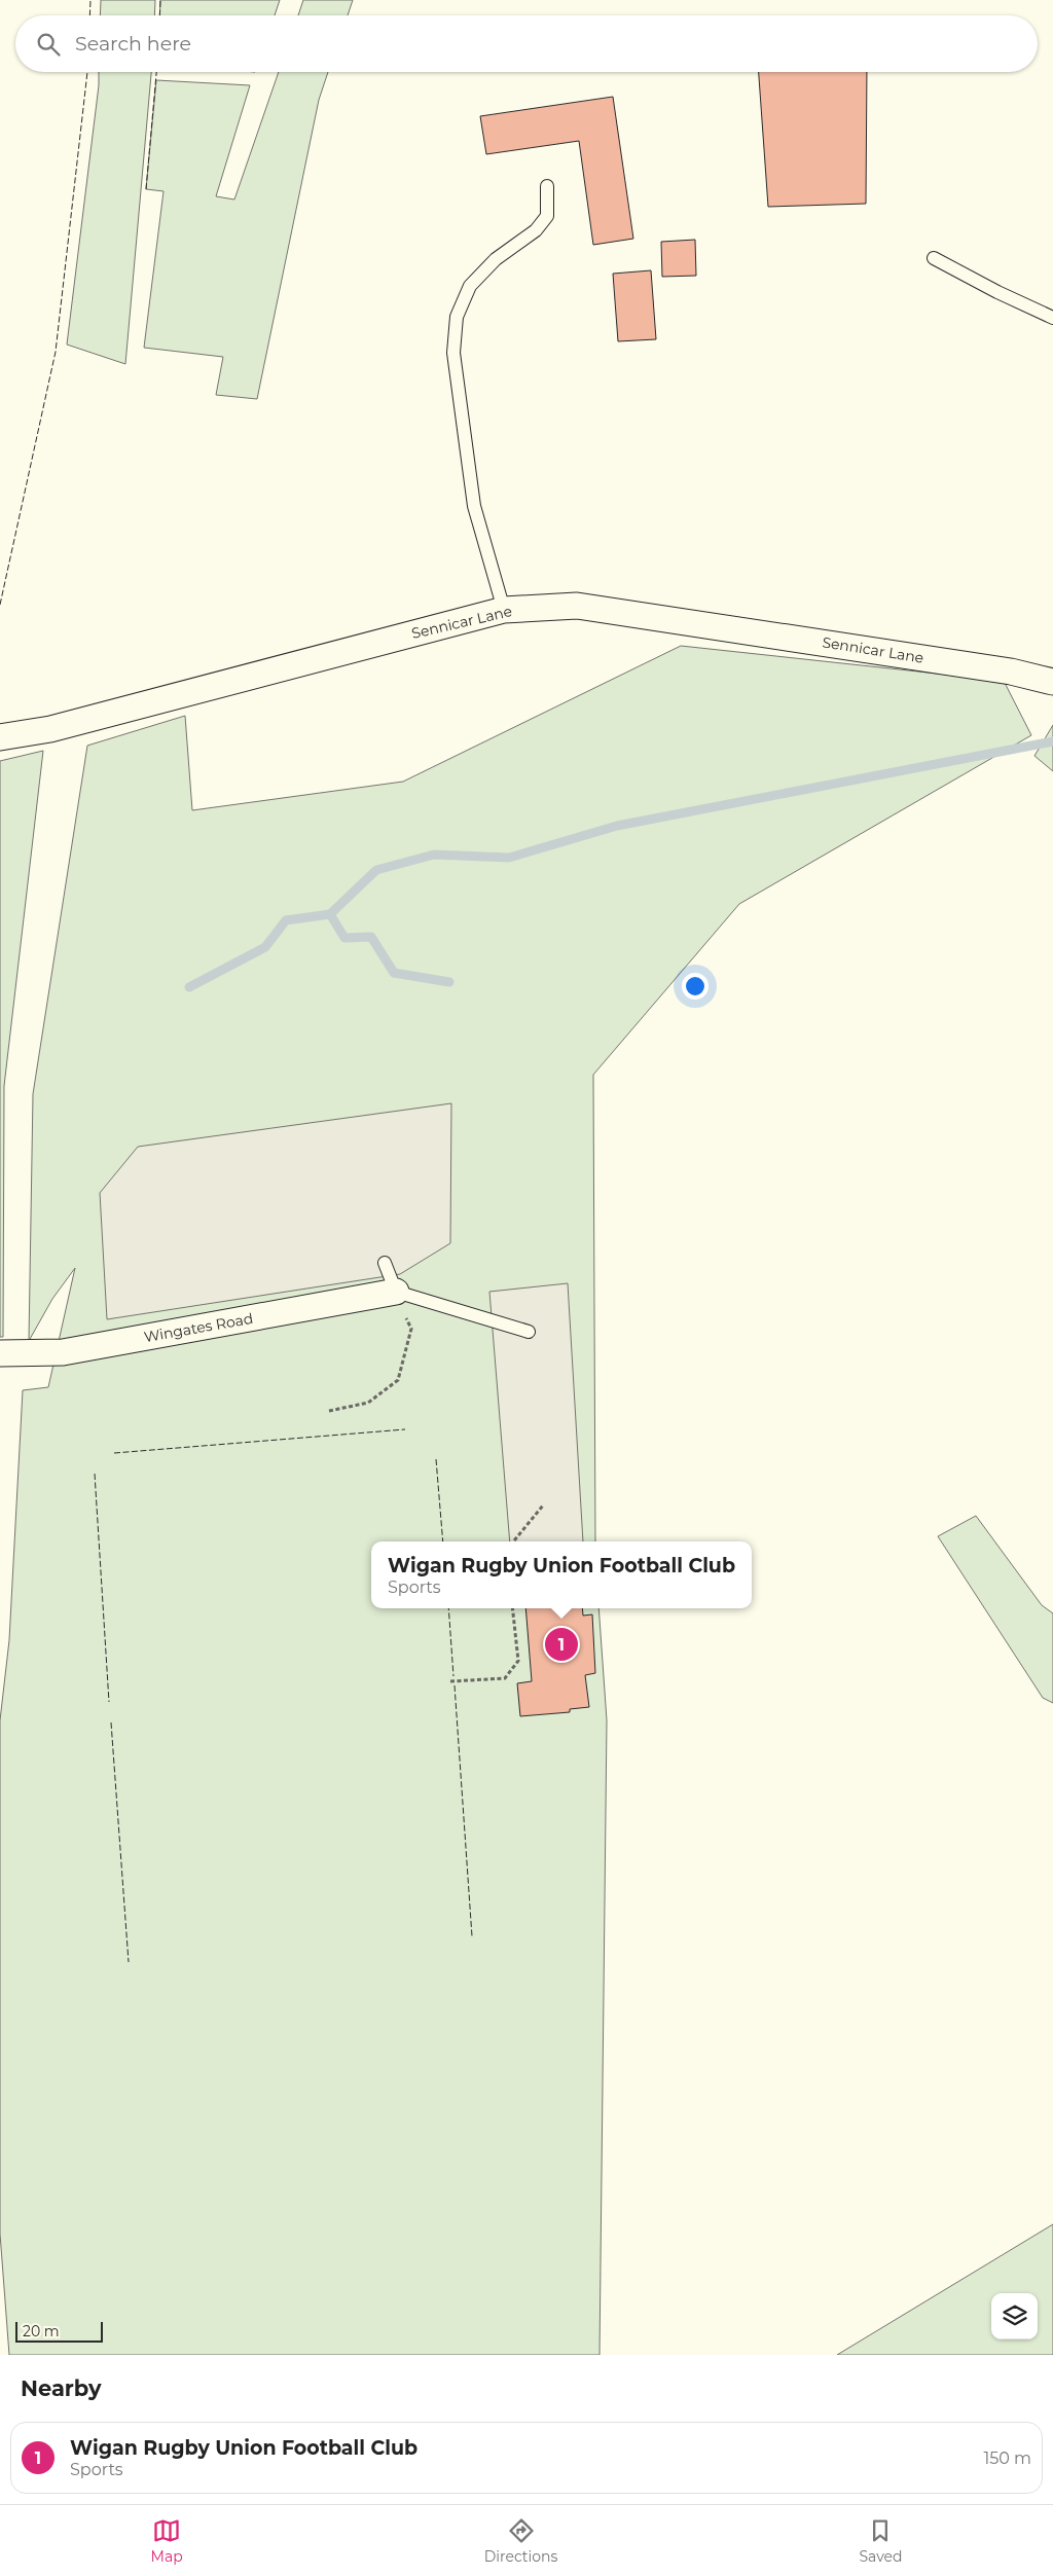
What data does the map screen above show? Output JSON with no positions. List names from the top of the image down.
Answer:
{
  "streets": {
    "street": ["Sennicar Lane", "Wingates Road"]
  },
  "scale_bar": "20 m",
  "page": {
    "search": "Search here",
    "popup": ["Wigan Rugby Union Football Club", "Sports"],
    "pins": "1",
    "scale": "20 m",
    "heading": "Nearby",
    "list": [
      {
        "mark": "1",
        "name": "Wigan Rugby Union Football Club",
        "note": "Sports",
        "value": "150 m"
      }
    ],
    "nav": ["Map", "Directions", "Saved"]
  }
}
